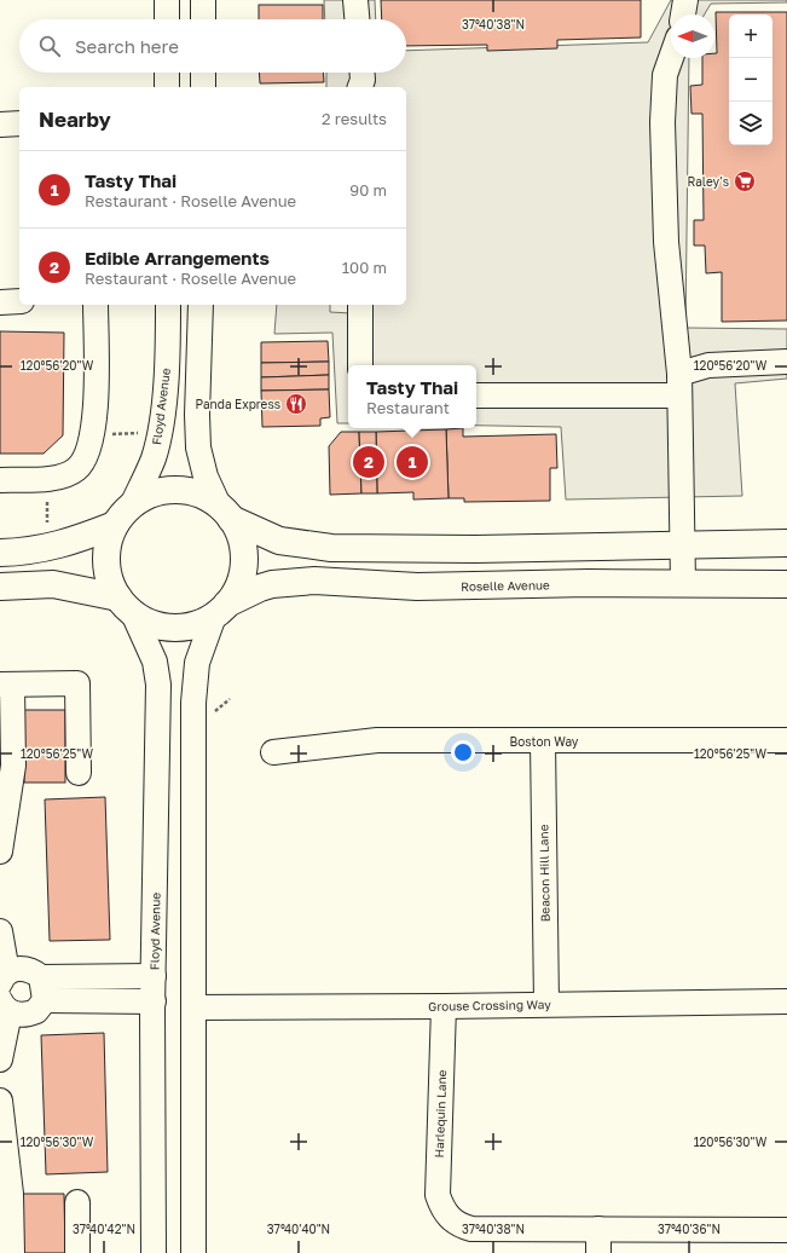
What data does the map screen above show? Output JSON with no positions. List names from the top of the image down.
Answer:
{
  "streets": {
    "main road": ["Roselle Avenue"],
    "street": [
      "Floyd Avenue",
      "Boston Way",
      "Beacon Hill Lane",
      "Grouse Crossing Way",
      "Harlequin Lane"
    ]
  },
  "crossings": [
    ["Floyd Avenue", "Roselle Avenue"],
    ["Boston Way", "Beacon Hill Lane"],
    ["Beacon Hill Lane", "Grouse Crossing Way"],
    ["Grouse Crossing Way", "Harlequin Lane"]
  ],
  "places": {
    "supermarket": ["Raley's"],
    "restaurant": ["Panda Express"]
  },
  "north": "left",
  "page": {
    "map_buttons": ["+", "−"],
    "search": "Search here",
    "heading": ["Nearby", "2 results"],
    "list": [
      {
        "mark": "1",
        "name": "Tasty Thai",
        "note": "Restaurant · Roselle Avenue",
        "value": "90 m"
      },
      {
        "mark": "2",
        "name": "Edible Arrangements",
        "note": "Restaurant · Roselle Avenue",
        "value": "100 m"
      }
    ],
    "popup": ["Tasty Thai", "Restaurant"],
    "pins": ["1", "2"]
  },
  "coordinates": [
    "37°40'38\"N",
    "120°56'20\"W",
    "120°56'25\"W",
    "120°56'30\"W",
    "37°40'42\"N",
    "37°40'40\"N",
    "37°40'36\"N"
  ]
}
